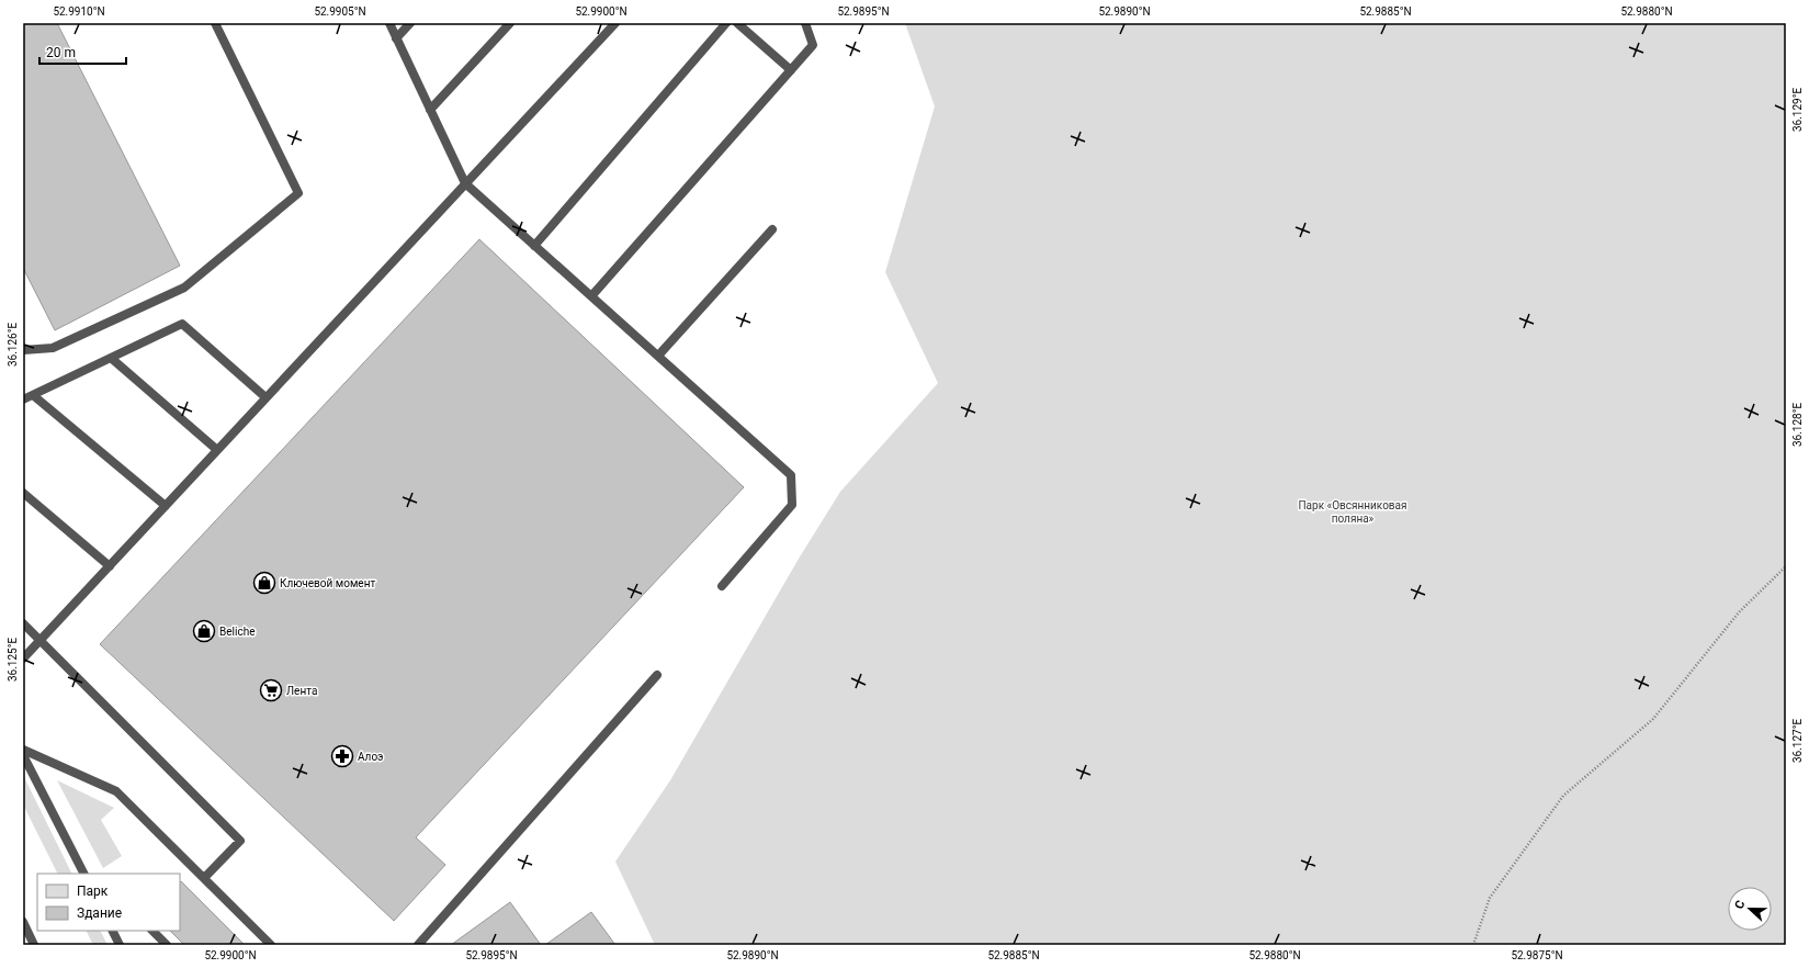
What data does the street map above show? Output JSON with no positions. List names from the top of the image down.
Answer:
{
  "parks": ["Парк «Овсянниковая поляна»"],
  "places": {
    "shop": ["Ключевой момент", "Beliche"],
    "supermarket": ["Лента"],
    "pharmacy": ["Алоэ"]
  },
  "legend": ["Парк", "Здание"],
  "scale_bar": "20 m",
  "north": "left",
  "coordinates": [
    "52.9910°N",
    "52.9905°N",
    "52.9900°N",
    "52.9895°N",
    "52.9890°N",
    "52.9885°N",
    "52.9880°N",
    "36.129°E",
    "36.126°E",
    "36.128°E",
    "36.125°E",
    "36.127°E",
    "52.9875°N"
  ]
}
